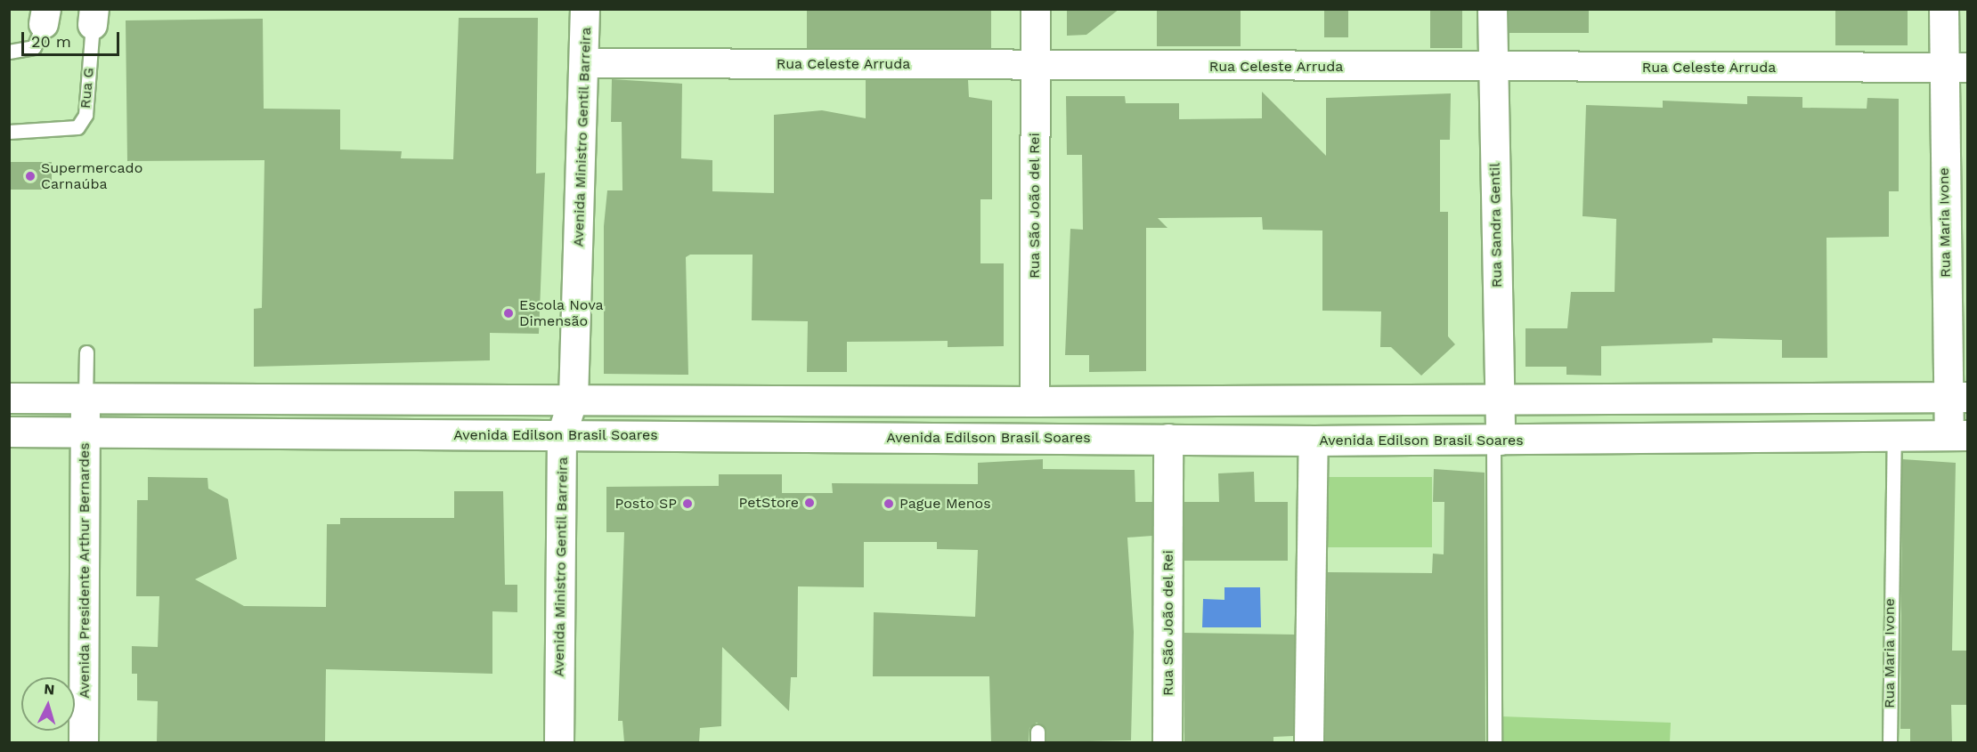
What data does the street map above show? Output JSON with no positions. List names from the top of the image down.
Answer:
{
  "streets": {
    "main road": ["Avenida Edilson Brasil Soares"],
    "street": [
      "Rua Celeste Arruda",
      "Avenida Ministro Gentil Barreira",
      "Rua São João del Rei",
      "Rua Maria Ivone",
      "Rua Sandra Gentil",
      "Avenida Presidente Arthur Bernardes"
    ],
    "lane": ["Rua G"]
  },
  "crossings": [
    ["Rua Celeste Arruda", "Avenida Ministro Gentil Barreira"],
    ["Rua Celeste Arruda", "Rua São João del Rei"],
    ["Rua Celeste Arruda", "Rua Maria Ivone"],
    ["Rua Celeste Arruda", "Rua Sandra Gentil"],
    ["Avenida Ministro Gentil Barreira", "Avenida Edilson Brasil Soares"],
    ["Rua São João del Rei", "Avenida Edilson Brasil Soares"],
    ["Rua Maria Ivone", "Avenida Edilson Brasil Soares"],
    ["Rua Sandra Gentil", "Avenida Edilson Brasil Soares"],
    ["Avenida Edilson Brasil Soares", "Avenida Presidente Arthur Bernardes"]
  ],
  "places": [
    "Supermercado Carnaúba",
    "Escola Nova Dimensão",
    "PetStore",
    "Posto SP",
    "Pague Menos"
  ],
  "scale_bar": "20 m",
  "north": "top"
}
